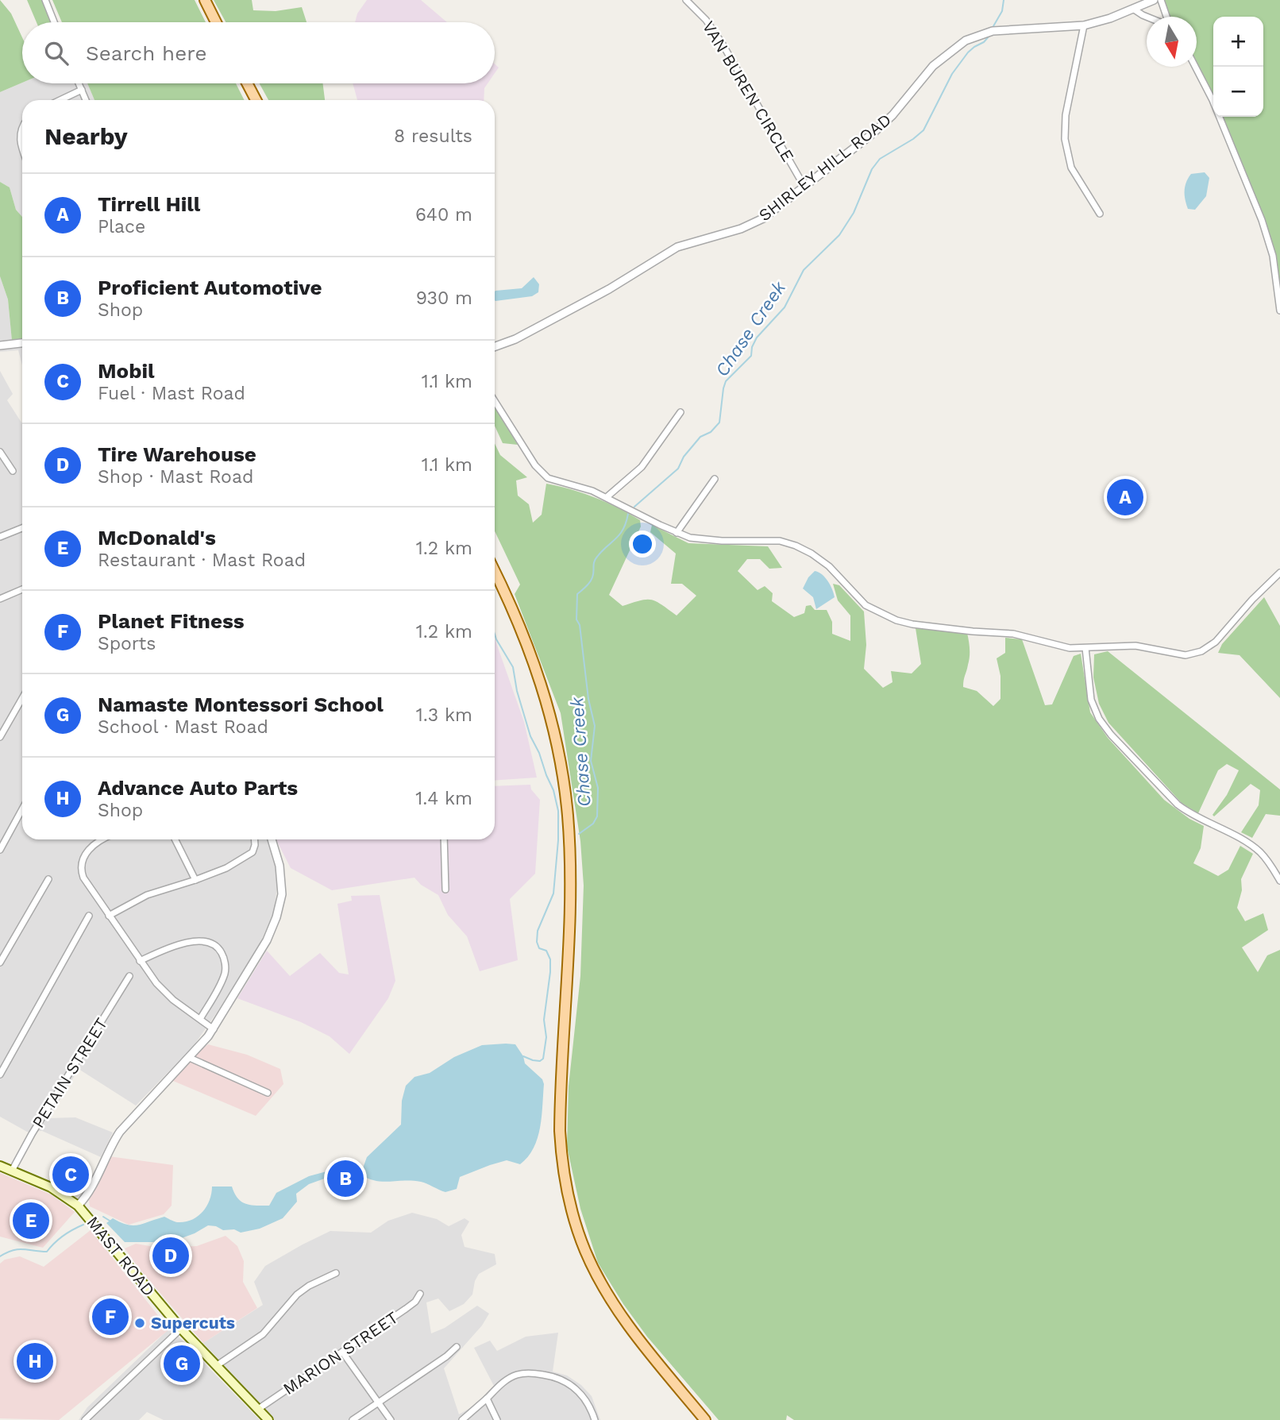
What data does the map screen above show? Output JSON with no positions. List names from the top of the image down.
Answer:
{
  "streets": {
    "main road": ["MAST ROAD"],
    "street": [
      "VAN BUREN CIRCLE",
      "SHIRLEY HILL ROAD",
      "PETAIN STREET",
      "MARION STREET"
    ]
  },
  "crossings": [
    ["VAN BUREN CIRCLE", "SHIRLEY HILL ROAD"],
    ["PETAIN STREET", "MAST ROAD"],
    ["MAST ROAD", "MARION STREET"]
  ],
  "water": ["Chase Creek"],
  "places": ["Supercuts"],
  "north": "bottom",
  "page": {
    "map_buttons": ["+", "−"],
    "search": "Search here",
    "heading": ["Nearby", "8 results"],
    "list": [
      {
        "mark": "A",
        "name": "Tirrell Hill",
        "note": "Place",
        "value": "640 m"
      },
      {
        "mark": "B",
        "name": "Proficient Automotive",
        "note": "Shop",
        "value": "930 m"
      },
      {
        "mark": "C",
        "name": "Mobil",
        "note": "Fuel · Mast Road",
        "value": "1.1 km"
      },
      {
        "mark": "D",
        "name": "Tire Warehouse",
        "note": "Shop · Mast Road",
        "value": "1.1 km"
      },
      {
        "mark": "E",
        "name": "McDonald's",
        "note": "Restaurant · Mast Road",
        "value": "1.2 km"
      },
      {
        "mark": "F",
        "name": "Planet Fitness",
        "note": "Sports",
        "value": "1.2 km"
      },
      {
        "mark": "G",
        "name": "Namaste Montessori School",
        "note": "School · Mast Road",
        "value": "1.3 km"
      },
      {
        "mark": "H",
        "name": "Advance Auto Parts",
        "note": "Shop",
        "value": "1.4 km"
      }
    ],
    "pins": [
      "A",
      "C",
      "B",
      "E",
      "D",
      "F",
      "H",
      "G"
    ]
  }
}
